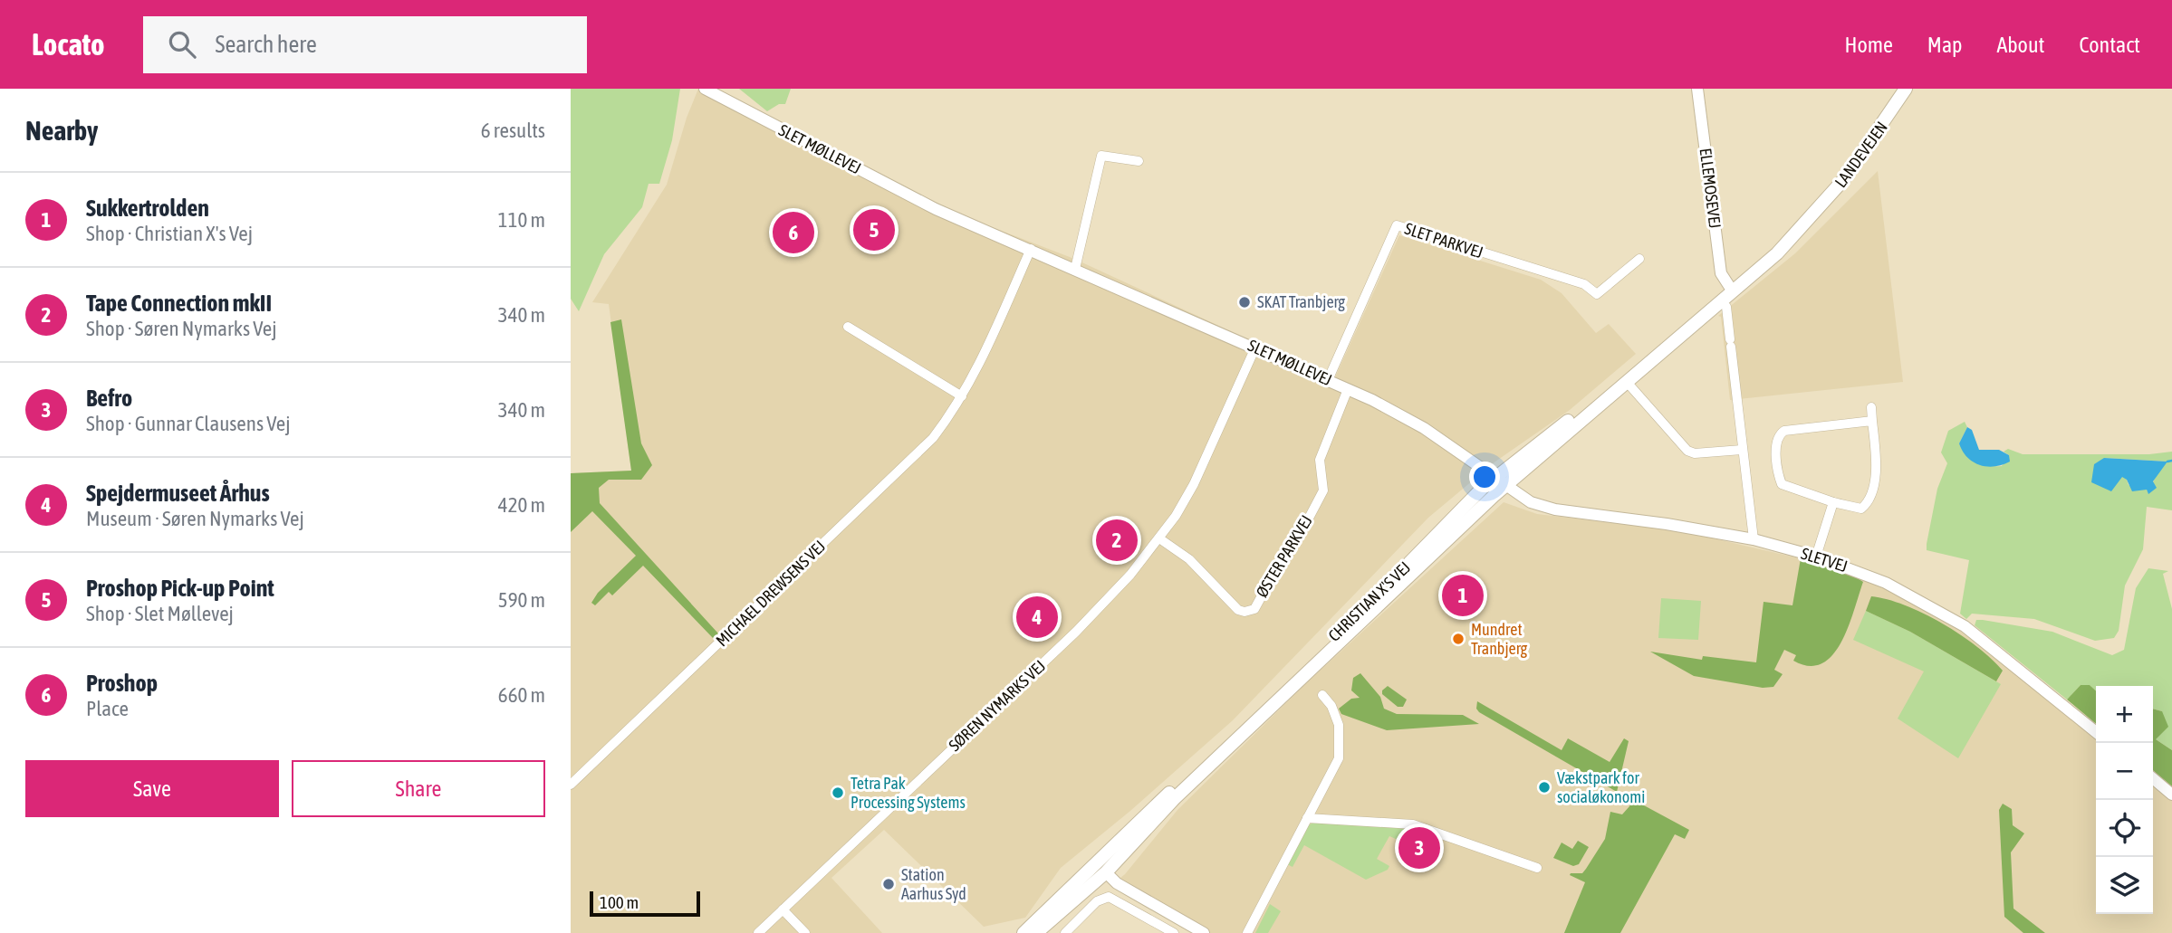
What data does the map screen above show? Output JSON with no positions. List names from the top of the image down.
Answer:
{
  "streets": {
    "main road": ["LANDEVEJEN", "CHRISTIAN X'S VEJ"],
    "street": [
      "SLET MØLLEVEJ",
      "ELLEMOSEVEJ",
      "SLET PARKVEJ",
      "ØSTER PARKVEJ",
      "SLETVEJ",
      "MICHAEL DREWSENS VEJ",
      "SØREN NYMARKS VEJ"
    ]
  },
  "crossings": [
    ["SLET MØLLEVEJ", "SLET PARKVEJ"],
    ["SLET MØLLEVEJ", "ØSTER PARKVEJ"],
    ["SLET MØLLEVEJ", "SLETVEJ"],
    ["SLET MØLLEVEJ", "MICHAEL DREWSENS VEJ"],
    ["SLET MØLLEVEJ", "CHRISTIAN X'S VEJ"],
    ["SLET MØLLEVEJ", "SØREN NYMARKS VEJ"],
    ["LANDEVEJEN", "ELLEMOSEVEJ"],
    ["LANDEVEJEN", "CHRISTIAN X'S VEJ"],
    ["ELLEMOSEVEJ", "CHRISTIAN X'S VEJ"],
    ["ØSTER PARKVEJ", "SØREN NYMARKS VEJ"],
    ["SLETVEJ", "CHRISTIAN X'S VEJ"]
  ],
  "places": [
    "SKAT Tranbjerg",
    "Mundret Tranbjerg",
    "Vækstpark for socialøkonomi",
    "Tetra Pak Processing Systems",
    "Station Aarhus Syd"
  ],
  "scale_bar": "100 m",
  "page": {
    "header": "Locato",
    "search": "Search here",
    "nav": [
      "Home",
      "Map",
      "About",
      "Contact"
    ],
    "heading": ["Nearby", "6 results"],
    "list": [
      {
        "mark": "1",
        "name": "Sukkertrolden",
        "note": "Shop · Christian X's Vej",
        "value": "110 m"
      },
      {
        "mark": "2",
        "name": "Tape Connection mkII",
        "note": "Shop · Søren Nymarks Vej",
        "value": "340 m"
      },
      {
        "mark": "3",
        "name": "Befro",
        "note": "Shop · Gunnar Clausens Vej",
        "value": "340 m"
      },
      {
        "mark": "4",
        "name": "Spejdermuseet Århus",
        "note": "Museum · Søren Nymarks Vej",
        "value": "420 m"
      },
      {
        "mark": "5",
        "name": "Proshop Pick-up Point",
        "note": "Shop · Slet Møllevej",
        "value": "590 m"
      },
      {
        "mark": "6",
        "name": "Proshop",
        "note": "Place",
        "value": "660 m"
      }
    ],
    "pins": [
      "5",
      "6",
      "2",
      "1",
      "4",
      "3"
    ],
    "map_buttons": ["+", "−"],
    "buttons": ["Save", "Share"],
    "scale": "100 m"
  }
}
